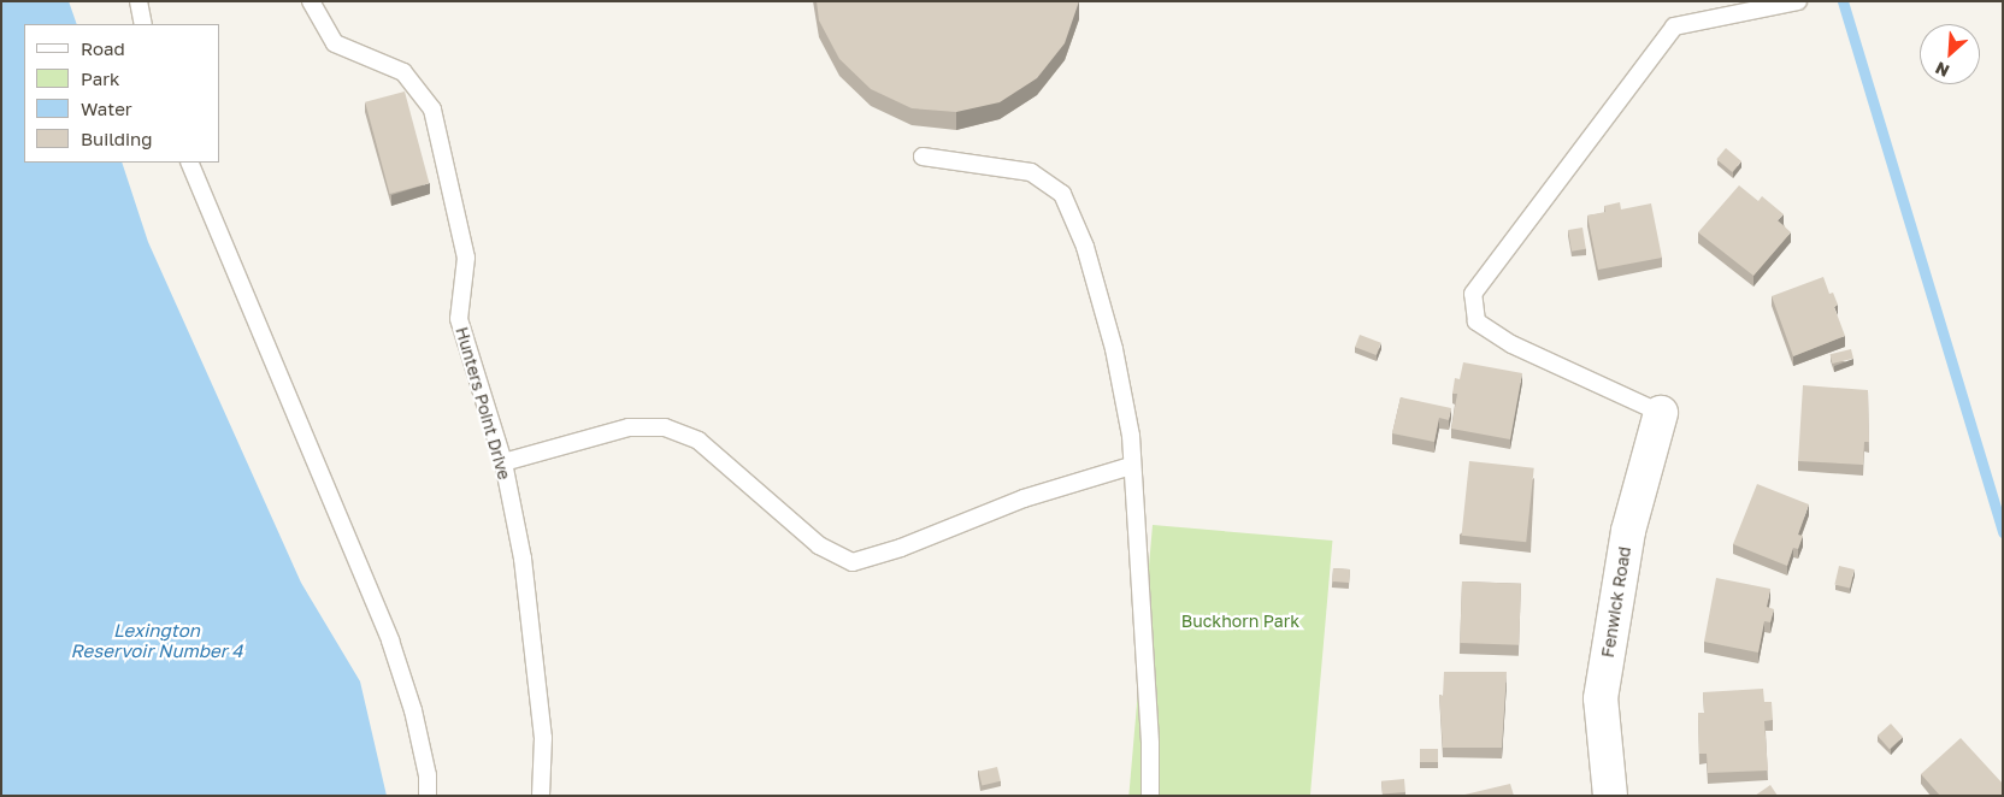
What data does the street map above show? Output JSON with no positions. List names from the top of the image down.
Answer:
{
  "streets": {
    "street": ["Fenwick Road"],
    "lane": ["Hunters Point Drive"]
  },
  "water": ["Lexington Reservoir Number 4"],
  "parks": ["Buckhorn Park"],
  "legend": [
    "Road",
    "Park",
    "Water",
    "Building"
  ],
  "north": "bottom left"
}
